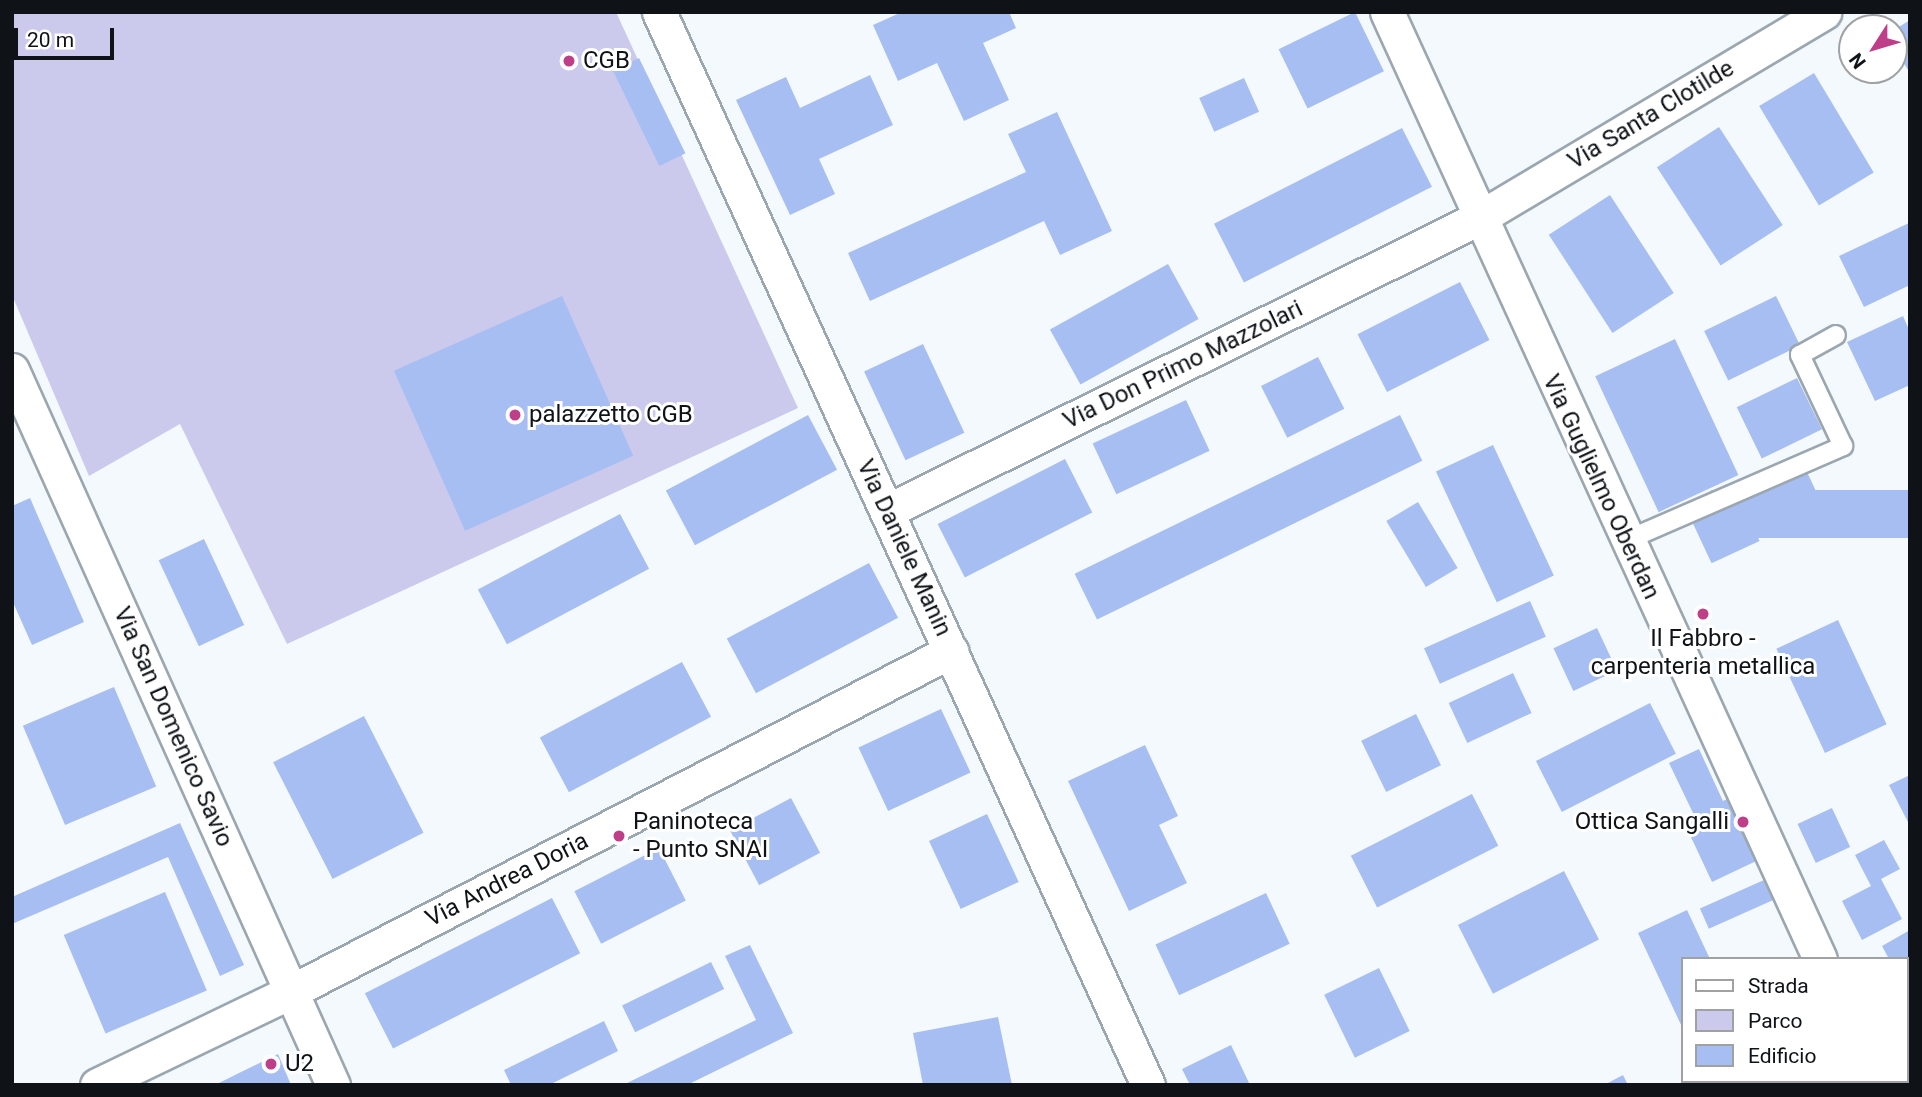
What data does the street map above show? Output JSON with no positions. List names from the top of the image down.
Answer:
{
  "streets": {
    "street": [
      "Via Santa Clotilde",
      "Via Don Primo Mazzolari",
      "Via Guglielmo Oberdan",
      "Via Daniele Manin",
      "Via San Domenico Savio",
      "Via Andrea Doria"
    ]
  },
  "crossings": [
    ["Via Santa Clotilde", "Via Don Primo Mazzolari"],
    ["Via Santa Clotilde", "Via Guglielmo Oberdan"],
    ["Via Don Primo Mazzolari", "Via Guglielmo Oberdan"],
    ["Via Don Primo Mazzolari", "Via Daniele Manin"],
    ["Via Daniele Manin", "Via Andrea Doria"],
    ["Via San Domenico Savio", "Via Andrea Doria"]
  ],
  "places": [
    "CGB",
    "palazzetto CGB",
    "Il Fabbro - carpenteria metallica",
    "Ottica Sangalli",
    "Paninoteca - Punto SNAI",
    "U2"
  ],
  "legend": ["Strada", "Parco", "Edificio"],
  "scale_bar": "20 m",
  "north": "bottom left"
}
